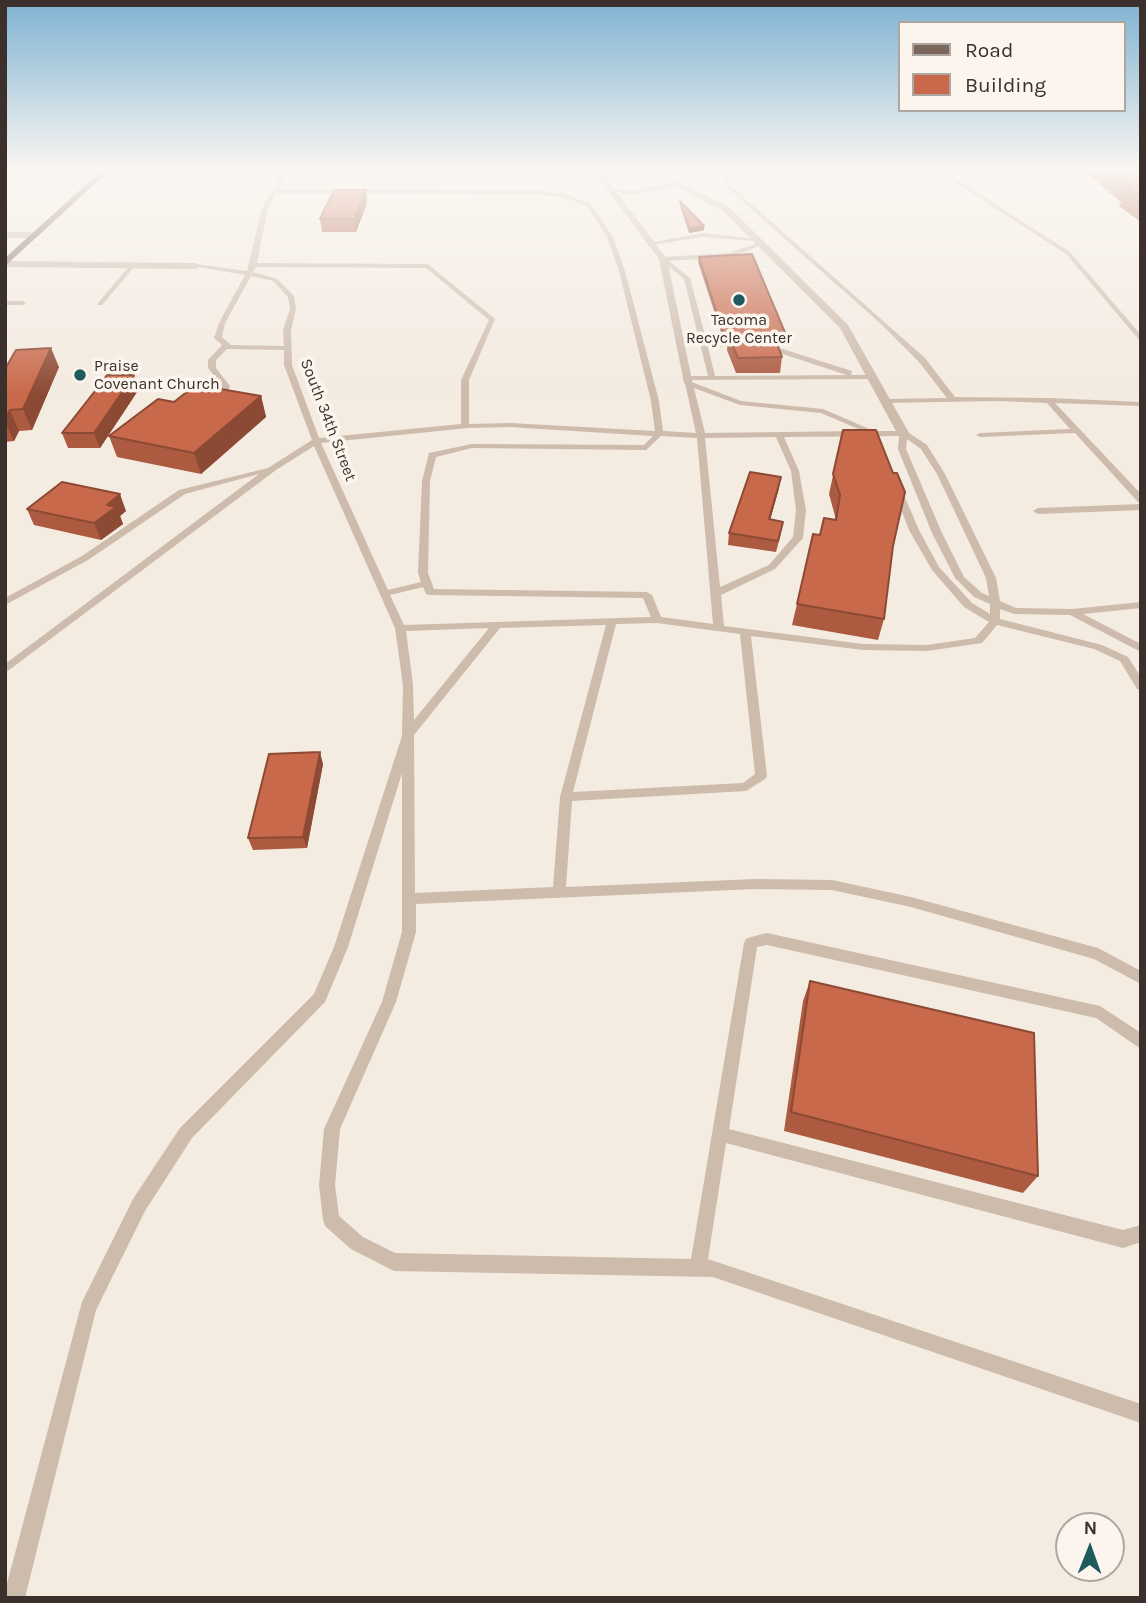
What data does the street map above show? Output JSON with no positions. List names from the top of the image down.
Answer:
{
  "streets": {
    "street": ["South 34th Street"]
  },
  "places": ["Tacoma Recycle Center", "Praise Covenant Church"],
  "legend": ["Road", "Building"],
  "north": "top"
}
